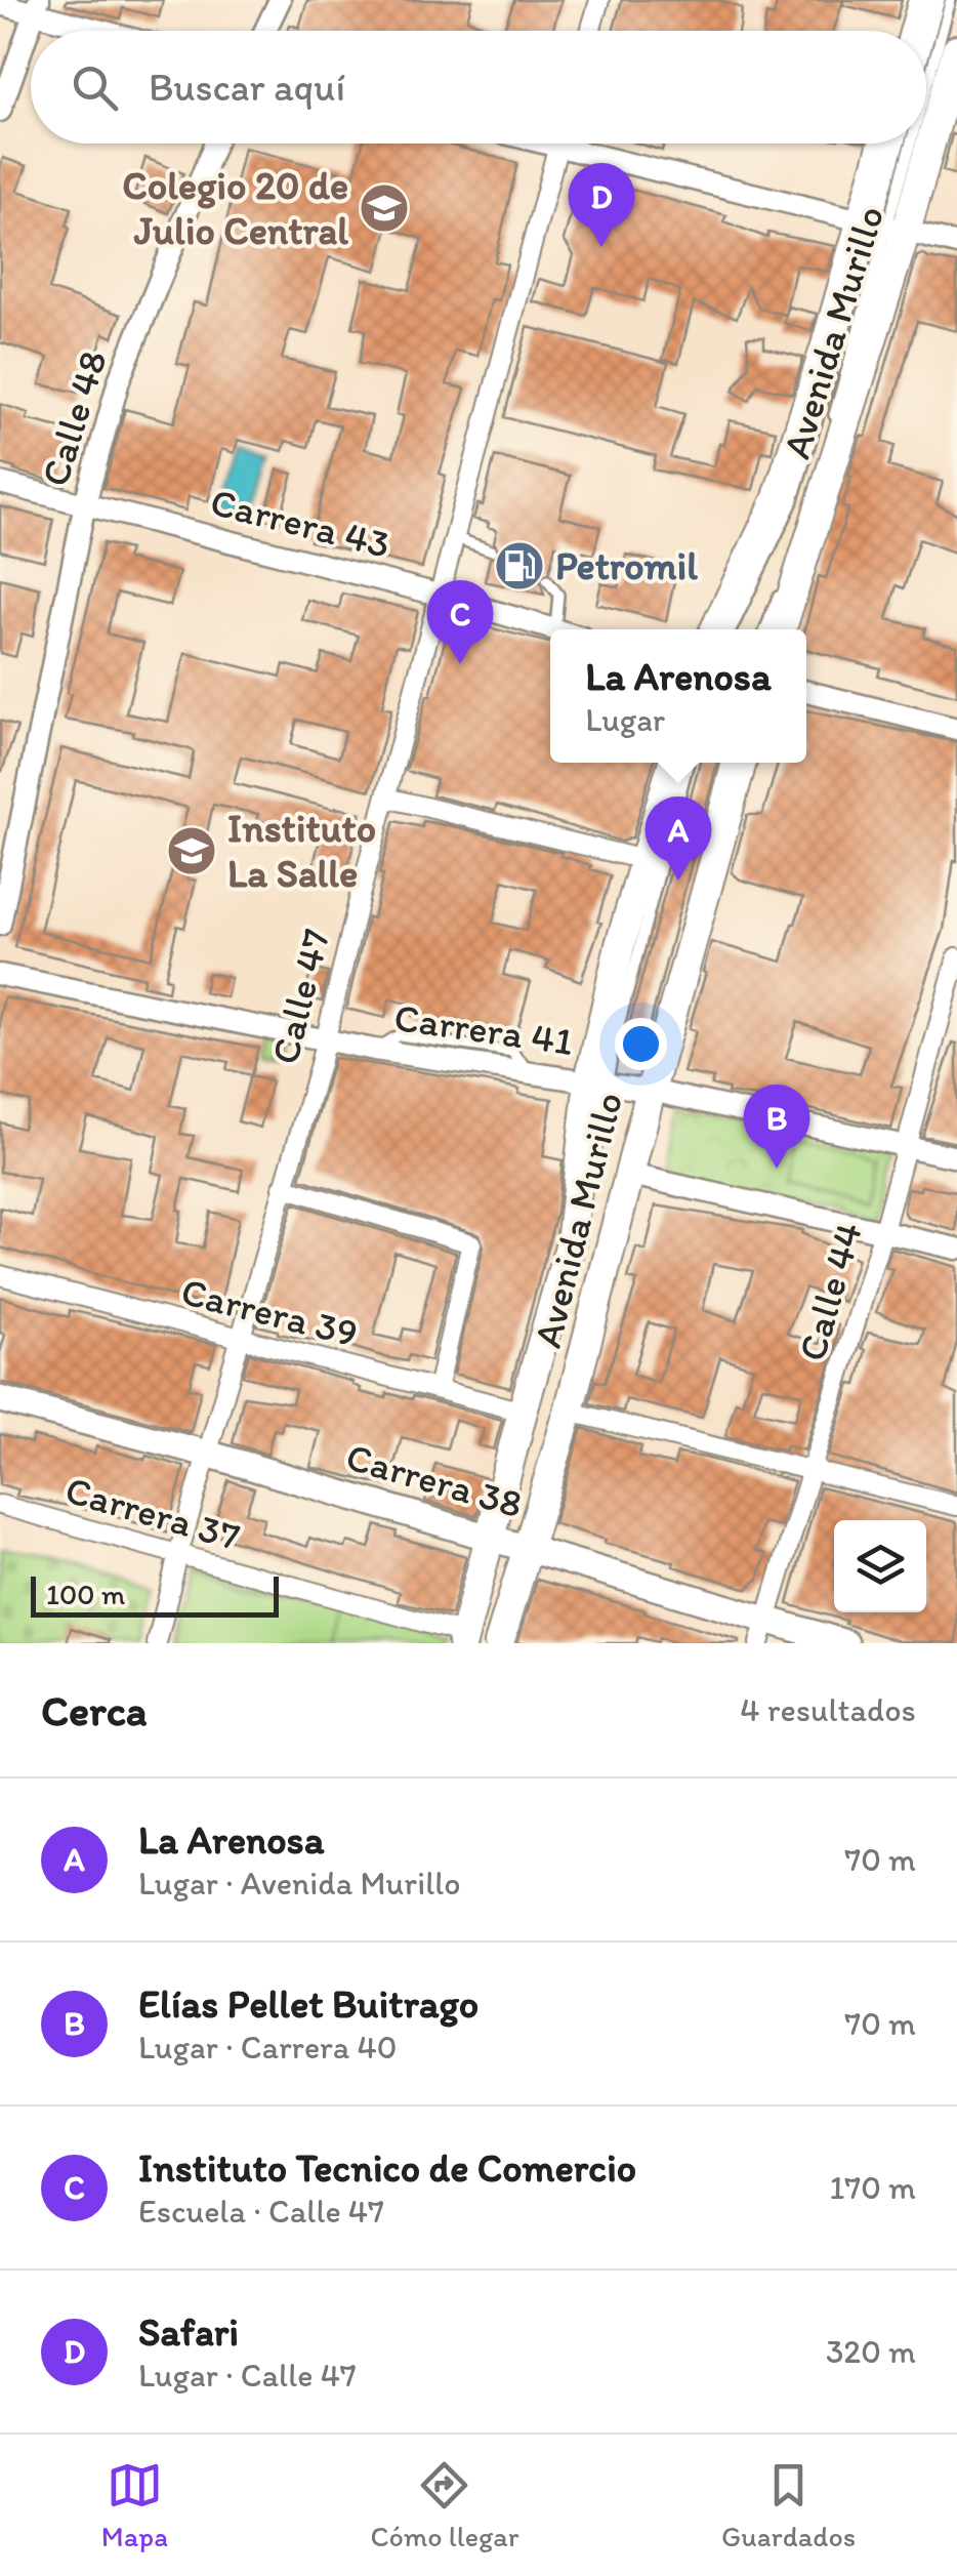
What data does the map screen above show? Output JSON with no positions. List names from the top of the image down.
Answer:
{
  "streets": {
    "main road": ["Avenida Murillo", "Carrera 38"],
    "street": [
      "Calle 48",
      "Carrera 43",
      "Calle 47",
      "Carrera 41",
      "Calle 44",
      "Carrera 39",
      "Carrera 37"
    ]
  },
  "crossings": [
    ["Avenida Murillo", "Carrera 41"],
    ["Avenida Murillo", "Carrera 39"],
    ["Avenida Murillo", "Carrera 38"],
    ["Avenida Murillo", "Carrera 37"],
    ["Calle 48", "Carrera 43"],
    ["Carrera 43", "Calle 47"],
    ["Calle 47", "Carrera 41"],
    ["Calle 47", "Carrera 39"],
    ["Calle 47", "Carrera 38"],
    ["Calle 47", "Carrera 37"],
    ["Carrera 41", "Calle 44"],
    ["Calle 44", "Carrera 38"]
  ],
  "places": {
    "school or university": ["Colegio 20 de Julio Central", "Instituto La Salle"],
    "fuel station": ["Petromil"]
  },
  "scale_bar": "100 m",
  "page": {
    "search": "Buscar aquí",
    "pins": [
      "D",
      "C",
      "A",
      "B"
    ],
    "popup": ["La Arenosa", "Lugar"],
    "scale": "100 m",
    "heading": ["Cerca", "4 resultados"],
    "list": [
      {
        "mark": "A",
        "name": "La Arenosa",
        "note": "Lugar · Avenida Murillo",
        "value": "70 m"
      },
      {
        "mark": "B",
        "name": "Elías Pellet Buitrago",
        "note": "Lugar · Carrera 40",
        "value": "70 m"
      },
      {
        "mark": "C",
        "name": "Instituto Tecnico de Comercio",
        "note": "Escuela · Calle 47",
        "value": "170 m"
      },
      {
        "mark": "D",
        "name": "Safari",
        "note": "Lugar · Calle 47",
        "value": "320 m"
      }
    ],
    "nav": ["Mapa", "Cómo llegar", "Guardados"]
  }
}
